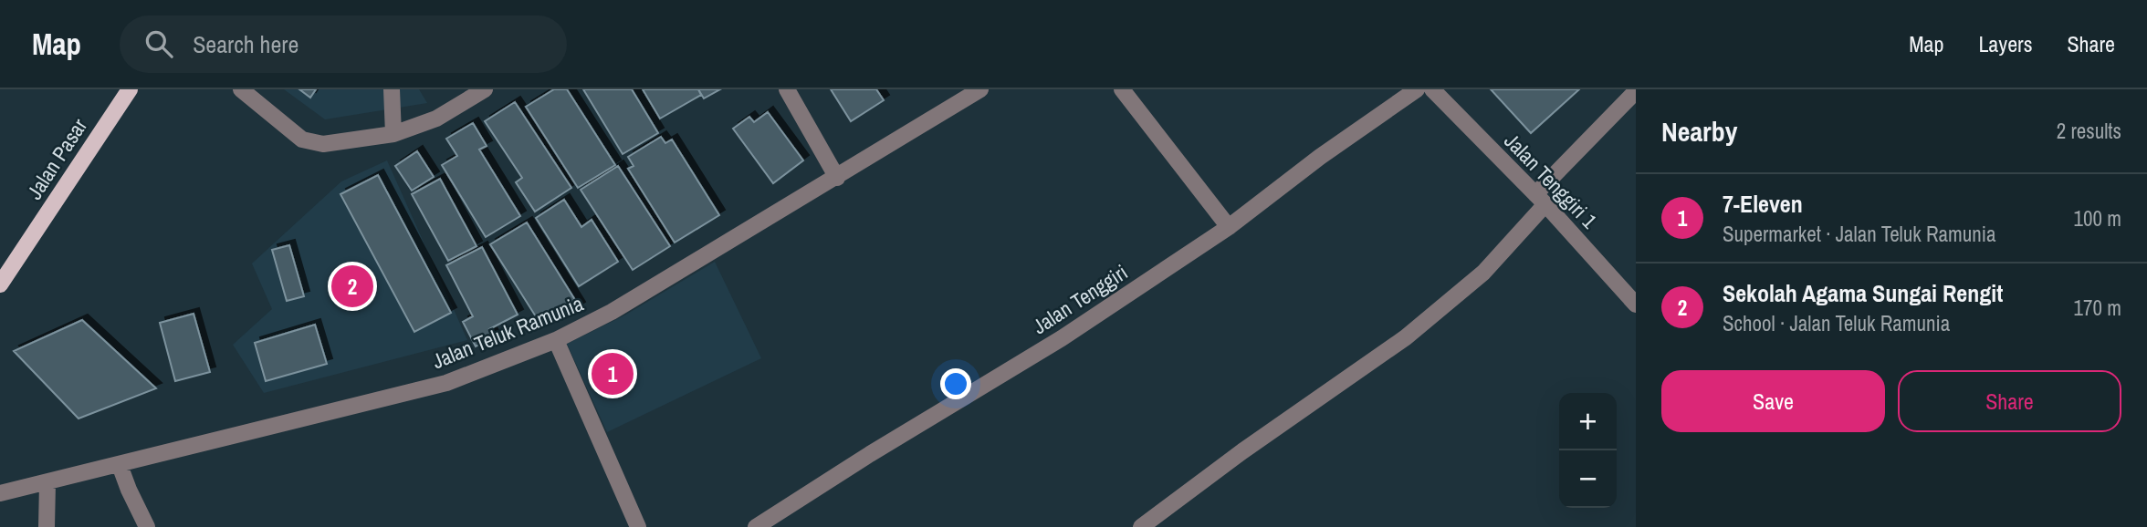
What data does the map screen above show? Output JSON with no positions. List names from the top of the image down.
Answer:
{
  "streets": {
    "main road": ["Jalan Pasar"],
    "street": ["Jalan Tenggiri 1", "Jalan Tenggiri", "Jalan Teluk Ramunia"]
  },
  "page": {
    "header": "Map",
    "search": "Search here",
    "nav": ["Map", "Layers", "Share"],
    "heading": ["Nearby", "2 results"],
    "list": [
      {
        "mark": "1",
        "name": "7-Eleven",
        "note": "Supermarket · Jalan Teluk Ramunia",
        "value": "100 m"
      },
      {
        "mark": "2",
        "name": "Sekolah Agama Sungai Rengit",
        "note": "School · Jalan Teluk Ramunia",
        "value": "170 m"
      }
    ],
    "pins": ["2", "1"],
    "buttons": ["Save", "Share"],
    "map_buttons": ["+", "−"]
  }
}
